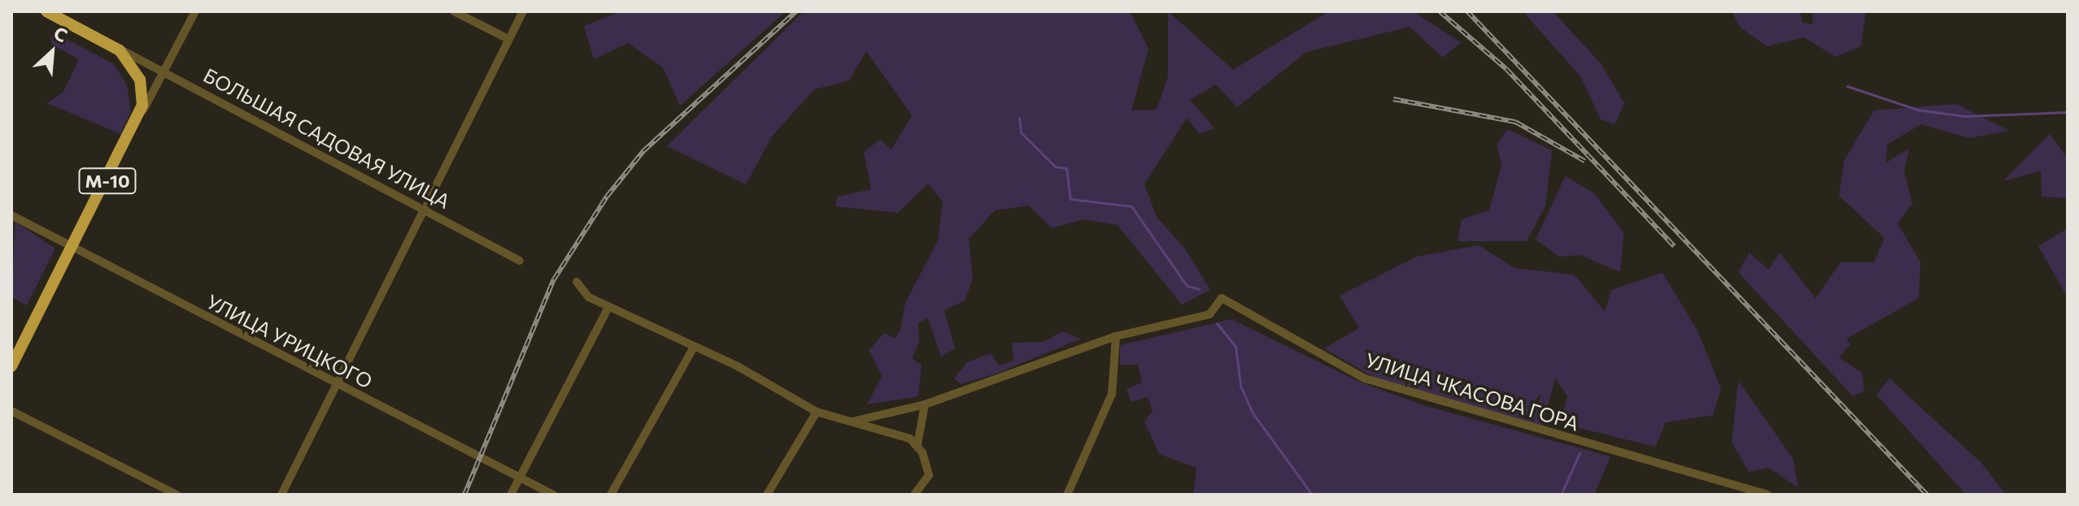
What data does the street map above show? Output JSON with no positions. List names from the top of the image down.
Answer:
{
  "streets": {
    "highway": ["БОЛЬШАЯ САДОВАЯ УЛИЦА", "М-10"],
    "street": ["УЛИЦА УРИЦКОГО", "УЛИЦА ЧКАСОВА ГОРА"]
  },
  "crossings": [
    ["БОЛЬШАЯ САДОВАЯ УЛИЦА", "М-10"],
    ["М-10", "УЛИЦА УРИЦКОГО"]
  ],
  "north": "top right"
}
